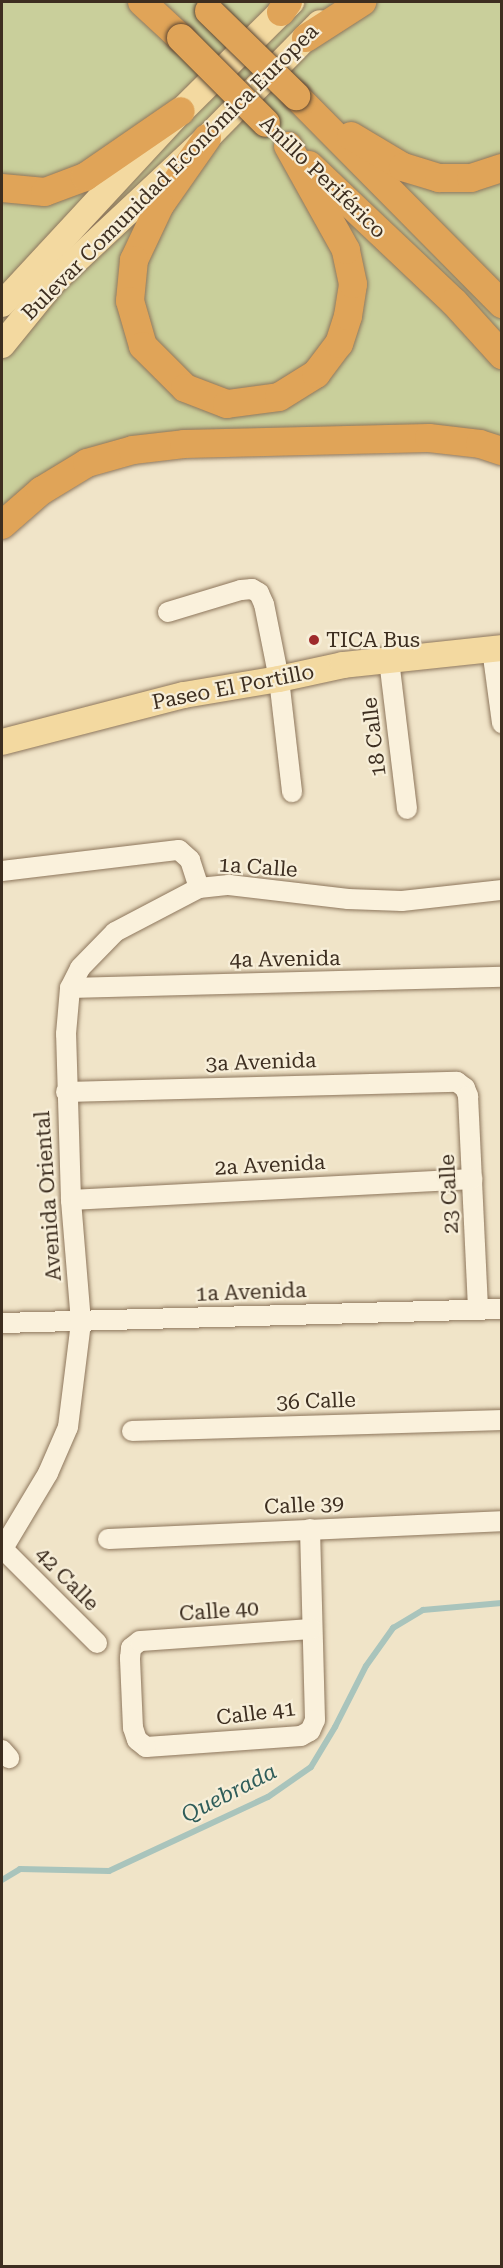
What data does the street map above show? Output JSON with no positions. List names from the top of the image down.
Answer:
{
  "streets": {
    "highway": ["Anillo Periférico"],
    "main road": ["Bulevar Comunidad Económica Europea", "Paseo El Portillo"],
    "street": [
      "18 Calle",
      "1a Calle",
      "4a Avenida",
      "3a Avenida",
      "2a Avenida",
      "23 Calle",
      "Avenida Oriental",
      "1a Avenida",
      "36 Calle",
      "Calle 39",
      "42 Calle",
      "Calle 40",
      "Calle 41"
    ]
  },
  "crossings": [
    ["Paseo El Portillo", "18 Calle"],
    ["4a Avenida", "Avenida Oriental"],
    ["3a Avenida", "23 Calle"],
    ["3a Avenida", "Avenida Oriental"],
    ["2a Avenida", "23 Calle"],
    ["2a Avenida", "Avenida Oriental"],
    ["23 Calle", "1a Avenida"],
    ["Avenida Oriental", "1a Avenida"],
    ["Avenida Oriental", "42 Calle"],
    ["Calle 39", "Calle 41"],
    ["Calle 40", "Calle 41"]
  ],
  "water": ["Quebrada"],
  "places": ["TICA Bus"]
}
